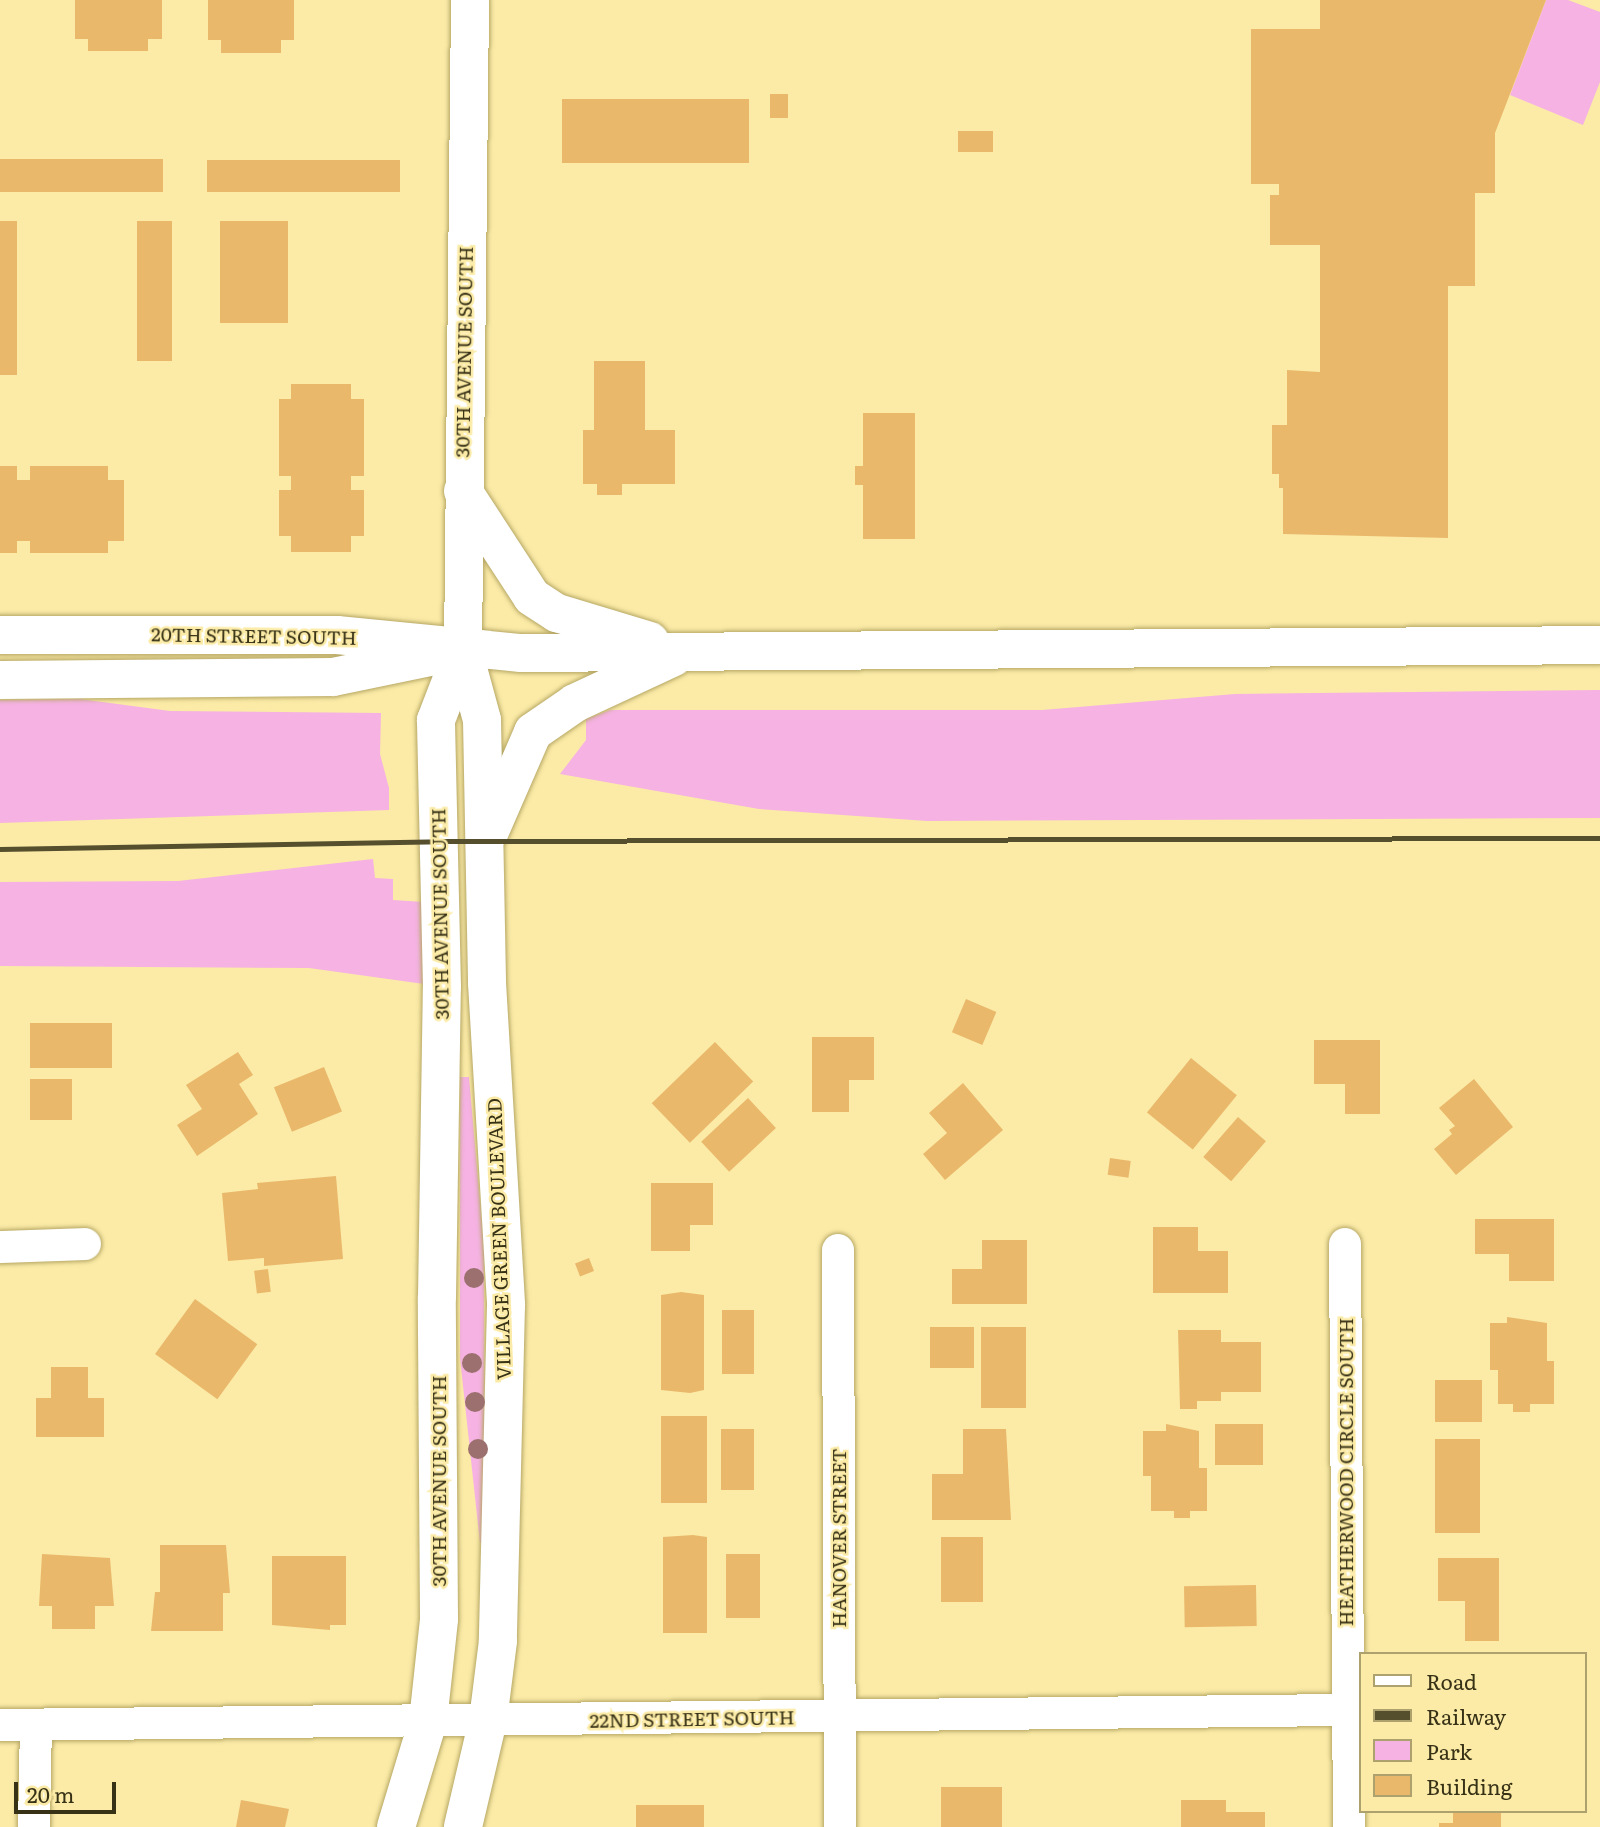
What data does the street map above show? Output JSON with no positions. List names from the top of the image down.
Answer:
{
  "streets": {
    "street": [
      "30TH AVENUE SOUTH",
      "20TH STREET SOUTH",
      "VILLAGE GREEN BOULEVARD",
      "HEATHERWOOD CIRCLE SOUTH",
      "HANOVER STREET",
      "22ND STREET SOUTH"
    ]
  },
  "crossings": [
    ["30TH AVENUE SOUTH", "20TH STREET SOUTH"],
    ["30TH AVENUE SOUTH", "VILLAGE GREEN BOULEVARD"],
    ["30TH AVENUE SOUTH", "22ND STREET SOUTH"],
    ["20TH STREET SOUTH", "VILLAGE GREEN BOULEVARD"],
    ["VILLAGE GREEN BOULEVARD", "22ND STREET SOUTH"],
    ["HEATHERWOOD CIRCLE SOUTH", "22ND STREET SOUTH"],
    ["HANOVER STREET", "22ND STREET SOUTH"]
  ],
  "legend": [
    "Road",
    "Railway",
    "Park",
    "Building"
  ],
  "scale_bar": "20 m"
}
